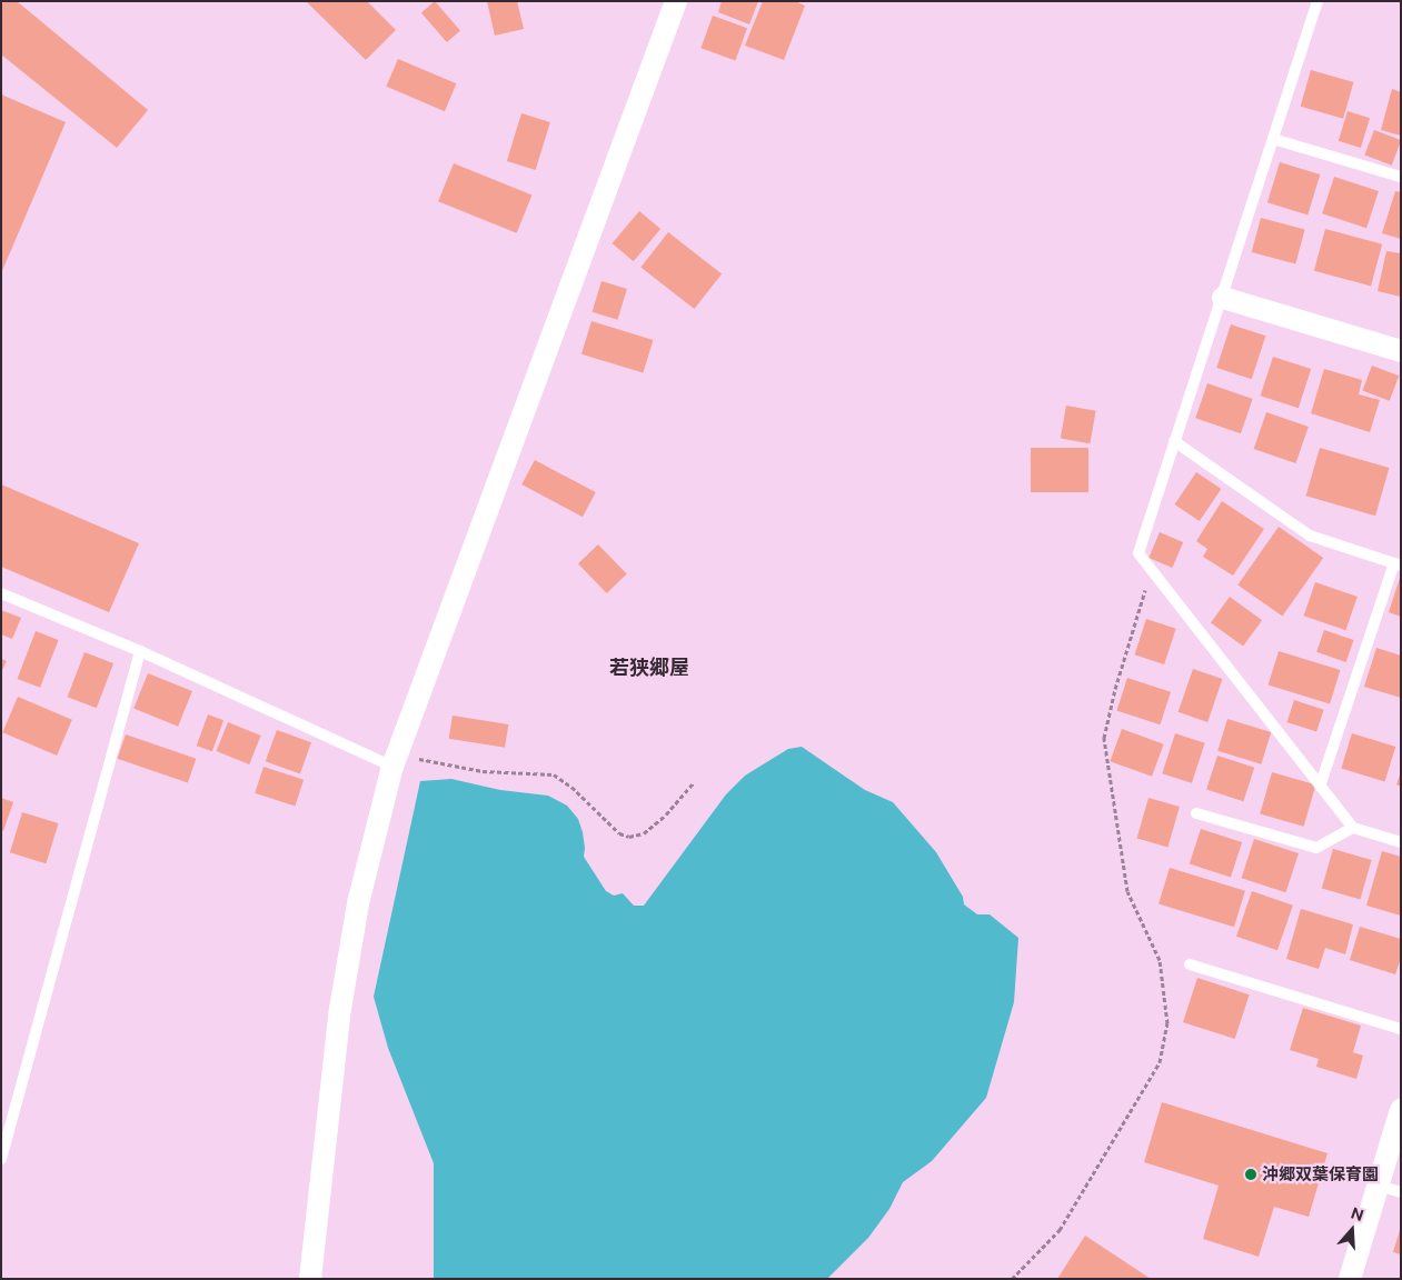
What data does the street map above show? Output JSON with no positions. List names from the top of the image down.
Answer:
{
  "districts": ["若狭郷屋"],
  "places": ["沖郷双葉保育園"],
  "north": "top"
}
